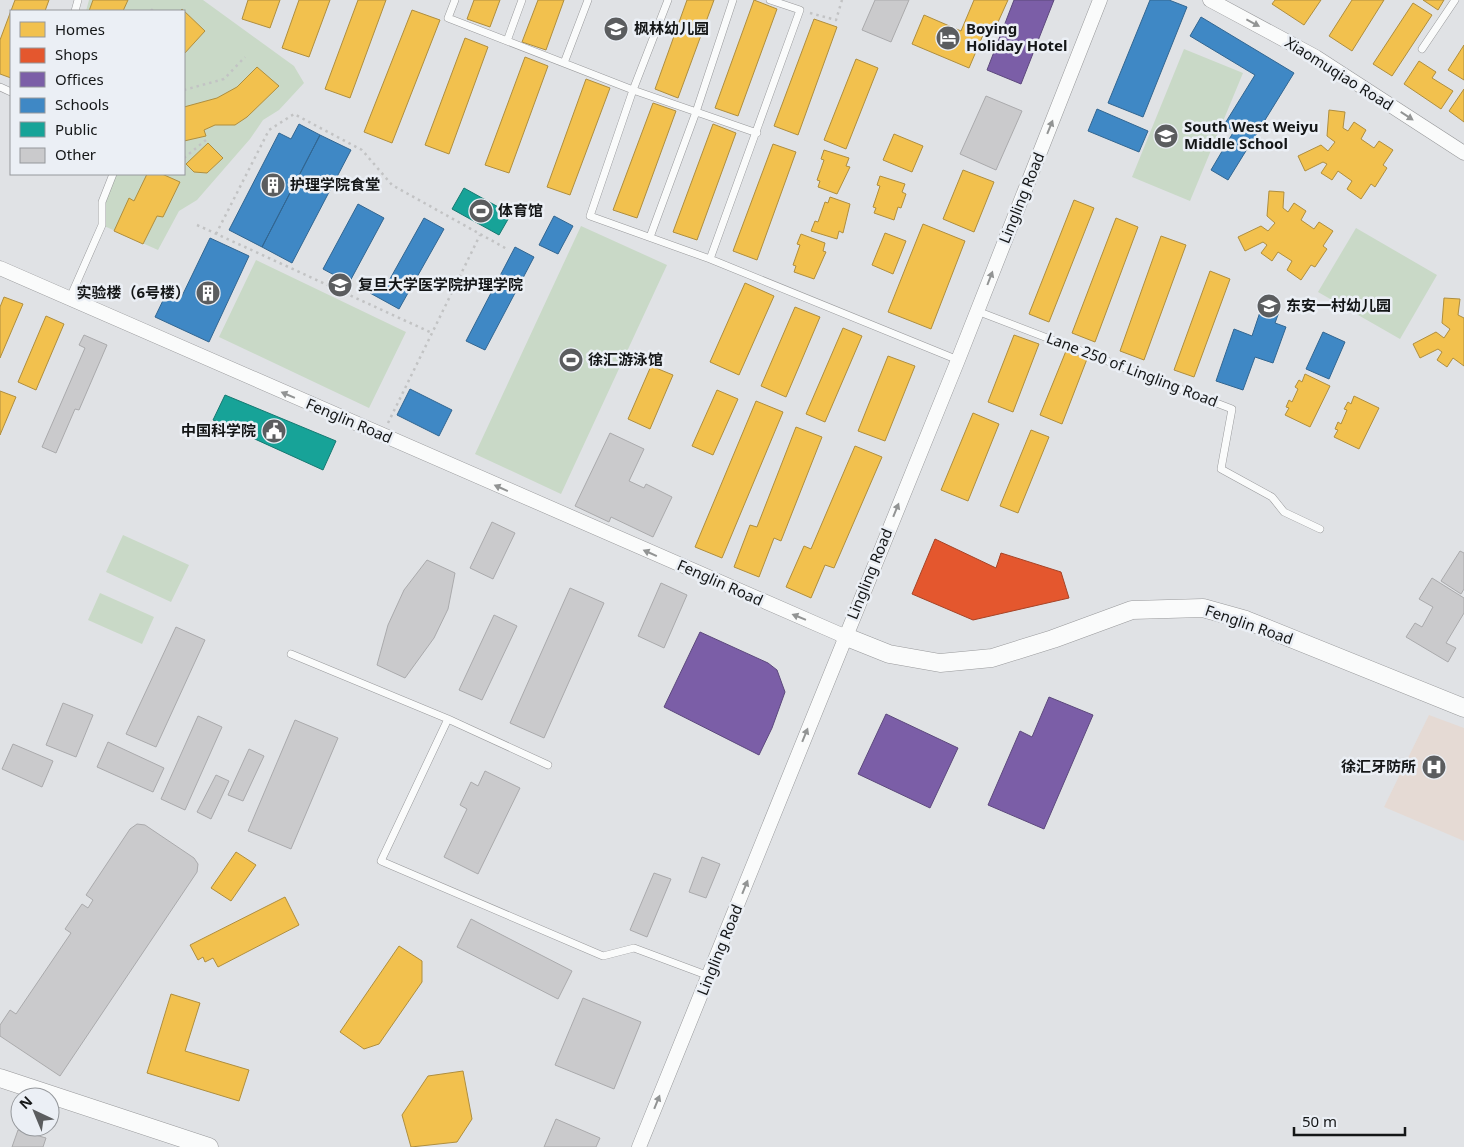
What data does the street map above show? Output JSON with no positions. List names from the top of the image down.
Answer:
{
  "streets": {
    "street": ["Xiaomuqiao Road", "Lingling Road", "Fenglin Road"],
    "lane": ["Lane 250 of Lingling Road"]
  },
  "crossings": [
    ["Lingling Road", "Lane 250 of Lingling Road"],
    ["Lingling Road", "Fenglin Road"]
  ],
  "one_way": ["Xiaomuqiao Road", "Lingling Road", "Fenglin Road"],
  "places": {
    "school or university": [
      "枫林幼儿园",
      "South West Weiyu Middle School",
      "复旦大学医学院护理学院",
      "东安一村幼儿园"
    ],
    "hotel": ["Boying Holiday Hotel"],
    "building": ["护理学院食堂", "实验楼（6号楼）"],
    "sports": ["体育馆", "徐汇游泳馆"],
    "public building": ["中国科学院"],
    "hospital": ["徐汇牙防所"]
  },
  "legend": [
    "Homes",
    "Shops",
    "Offices",
    "Schools",
    "Public",
    "Other"
  ],
  "scale_bar": "50 m",
  "north": "top left"
}
